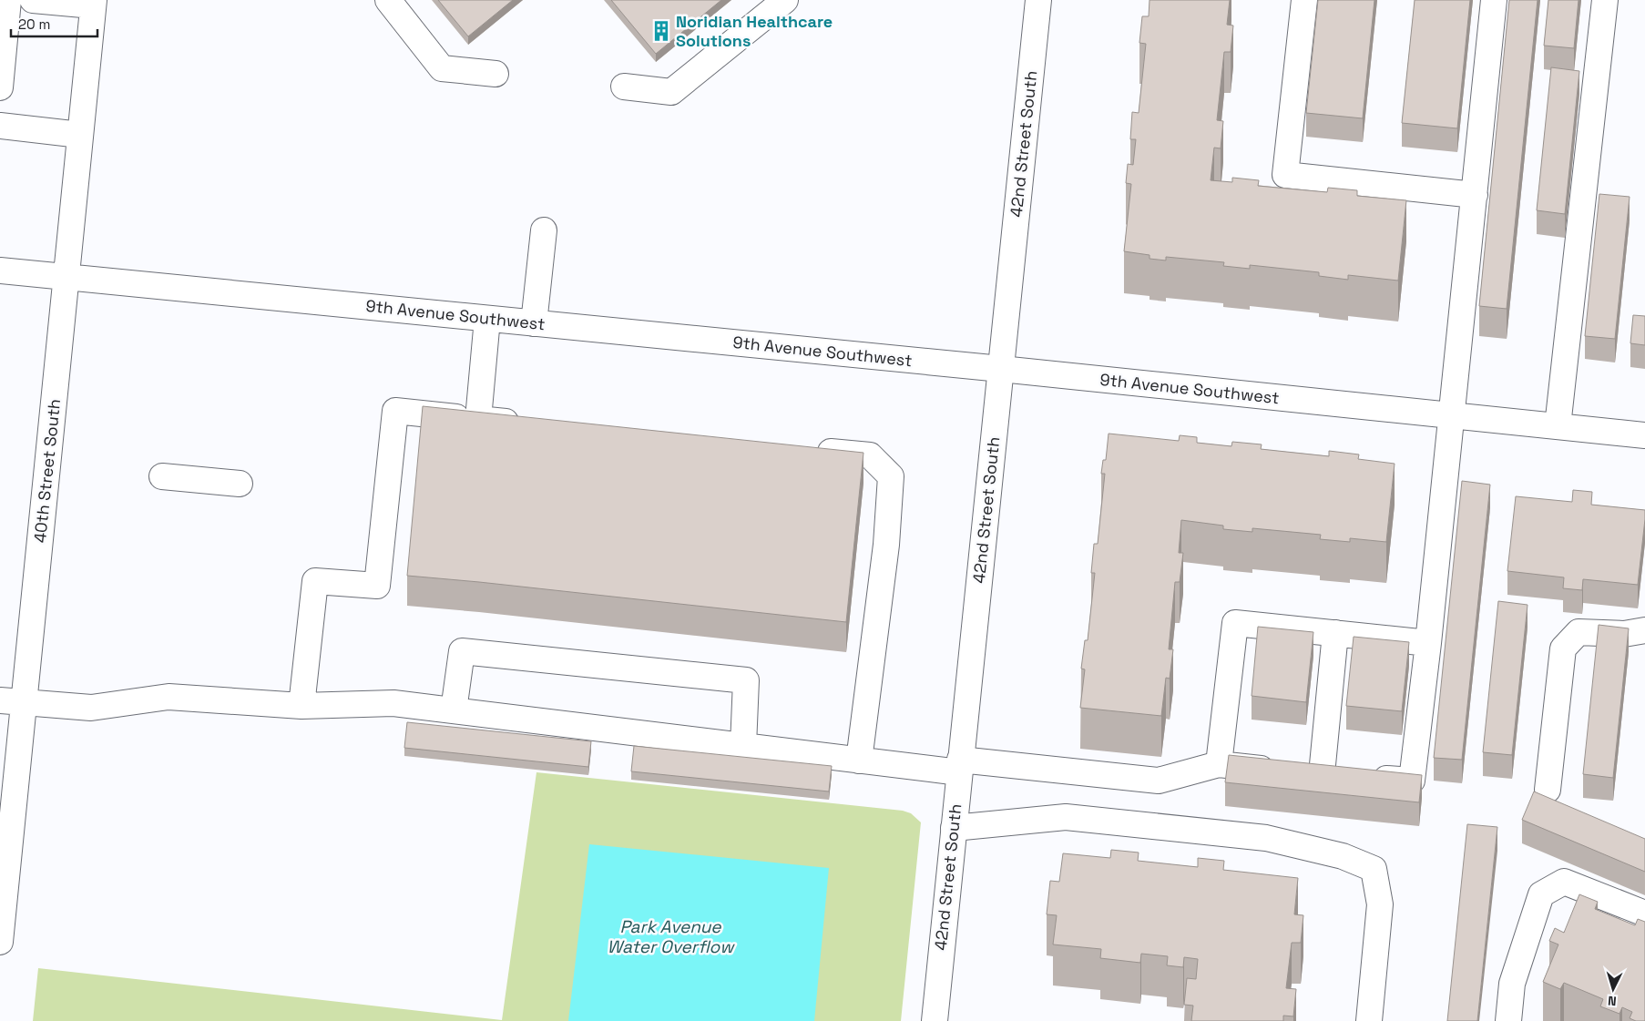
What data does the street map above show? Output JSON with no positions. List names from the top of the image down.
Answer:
{
  "streets": {
    "street": ["42nd Street South", "9th Avenue Southwest", "40th Street South"]
  },
  "crossings": [
    ["42nd Street South", "9th Avenue Southwest"],
    ["9th Avenue Southwest", "40th Street South"]
  ],
  "water": ["Park Avenue Water Overflow"],
  "places": {
    "building": ["Noridian Healthcare Solutions"]
  },
  "scale_bar": "20 m",
  "north": "bottom"
}
